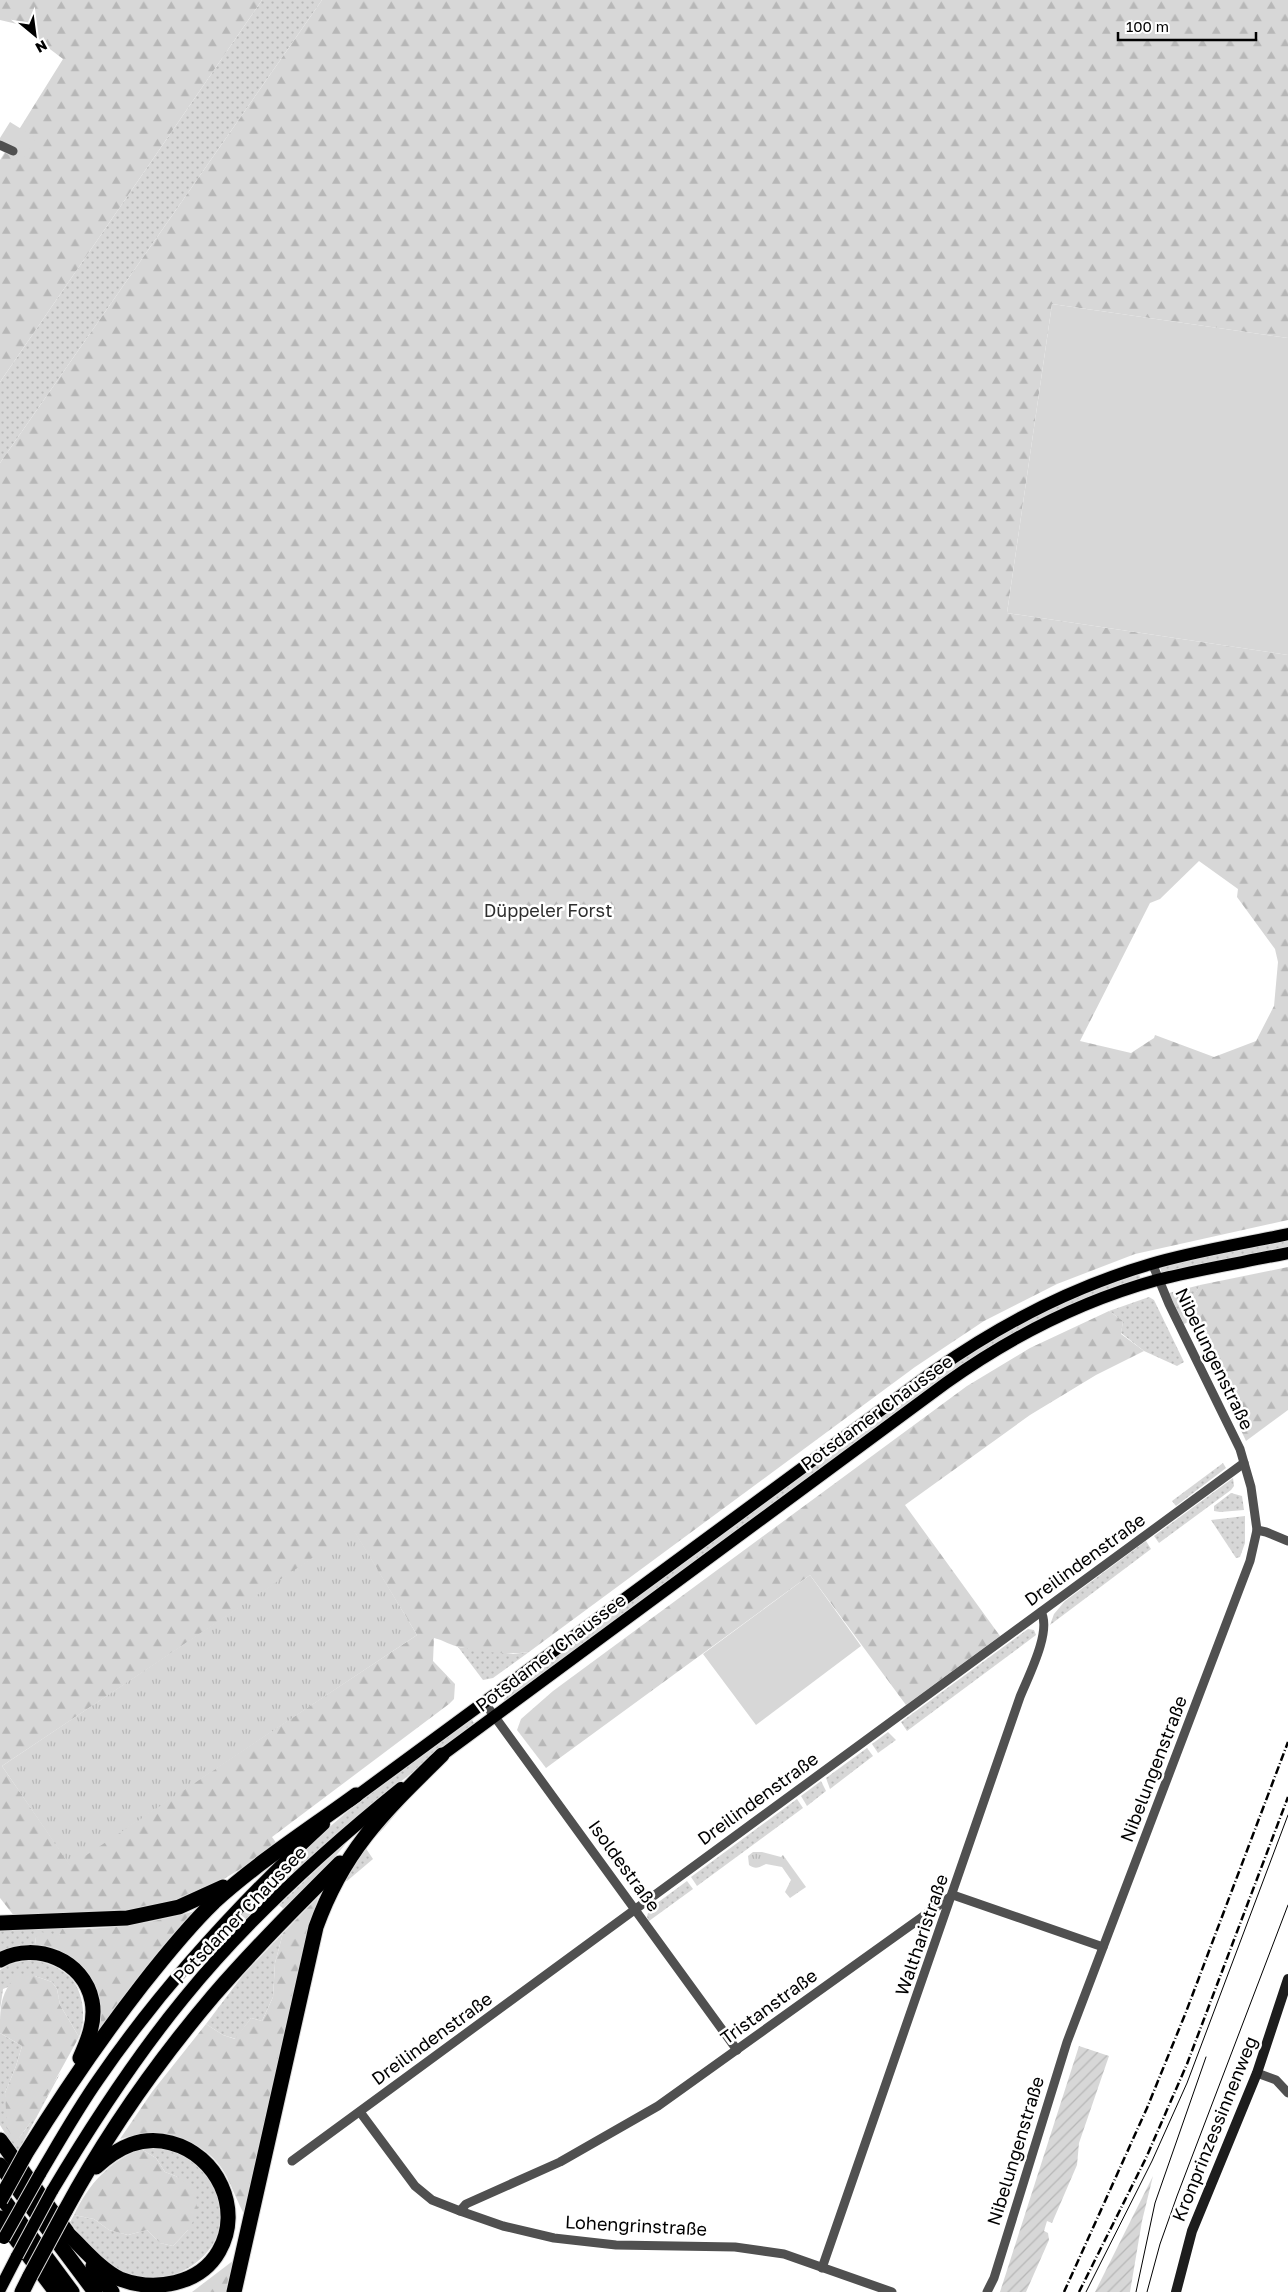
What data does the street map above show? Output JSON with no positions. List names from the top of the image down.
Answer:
{
  "streets": {
    "main road": ["Potsdamer Chaussee", "Kronprinzessinnenweg"],
    "street": [
      "Nibelungenstraße",
      "Dreilindenstraße",
      "Isoldestraße",
      "Waltharistraße",
      "Tristanstraße",
      "Lohengrinstraße"
    ]
  },
  "crossings": [
    ["Nibelungenstraße", "Potsdamer Chaussee"],
    ["Nibelungenstraße", "Dreilindenstraße"],
    ["Potsdamer Chaussee", "Isoldestraße"],
    ["Dreilindenstraße", "Isoldestraße"],
    ["Dreilindenstraße", "Waltharistraße"],
    ["Dreilindenstraße", "Lohengrinstraße"],
    ["Isoldestraße", "Tristanstraße"],
    ["Waltharistraße", "Tristanstraße"],
    ["Waltharistraße", "Lohengrinstraße"],
    ["Tristanstraße", "Lohengrinstraße"]
  ],
  "parks": ["Düppeler Forst"],
  "scale_bar": "100 m",
  "north": "bottom right"
}
